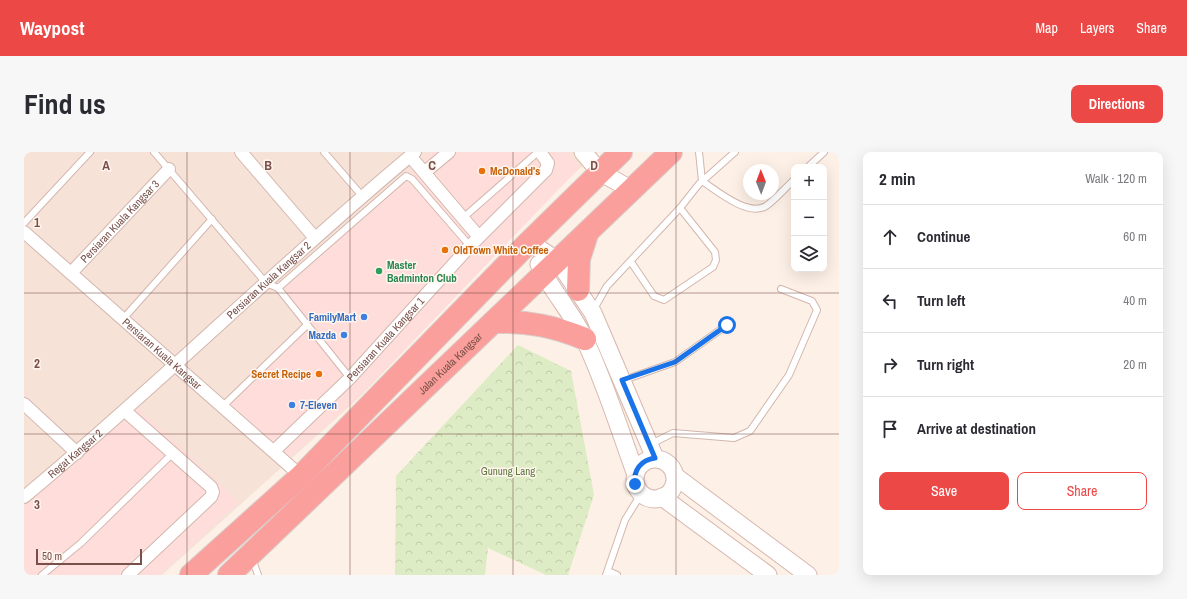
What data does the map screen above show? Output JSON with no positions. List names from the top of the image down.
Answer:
{
  "streets": {
    "highway": ["Jalan Kuala Kangsar"],
    "street": [
      "Persiaran Kuala Kangsar 3",
      "Persiaran Kuala Kangsar 2",
      "Persiaran Kuala Kangsar 1",
      "Persiaran Kuala Kangsar",
      "Regat Kangsar 2"
    ]
  },
  "crossings": [
    ["Persiaran Kuala Kangsar 3", "Persiaran Kuala Kangsar"],
    ["Persiaran Kuala Kangsar 2", "Persiaran Kuala Kangsar"],
    ["Persiaran Kuala Kangsar 2", "Regat Kangsar 2"],
    ["Persiaran Kuala Kangsar 1", "Persiaran Kuala Kangsar"]
  ],
  "parks": ["Gunung Lang"],
  "places": [
    "McDonald's",
    "OldTown White Coffee",
    "Master Badminton Club",
    "FamilyMart",
    "Mazda",
    "Secret Recipe",
    "7-Eleven"
  ],
  "scale_bar": "50 m",
  "north": "top",
  "page": {
    "header": "Waypost",
    "nav": ["Map", "Layers", "Share"],
    "title": "Find us",
    "buttons": [
      "Directions",
      ["Save", "Share"]
    ],
    "heading": ["2 min", "Walk · 120 m"],
    "map_buttons": ["+", "−"],
    "list": [
      ["Continue", "60 m"],
      ["Turn left", "40 m"],
      ["Turn right", "20 m"],
      "Arrive at destination"
    ],
    "scale": "50 m"
  },
  "grid": {
    "columns": [
      "A",
      "B",
      "C",
      "D"
    ],
    "rows": ["1", "2", "3"]
  }
}
